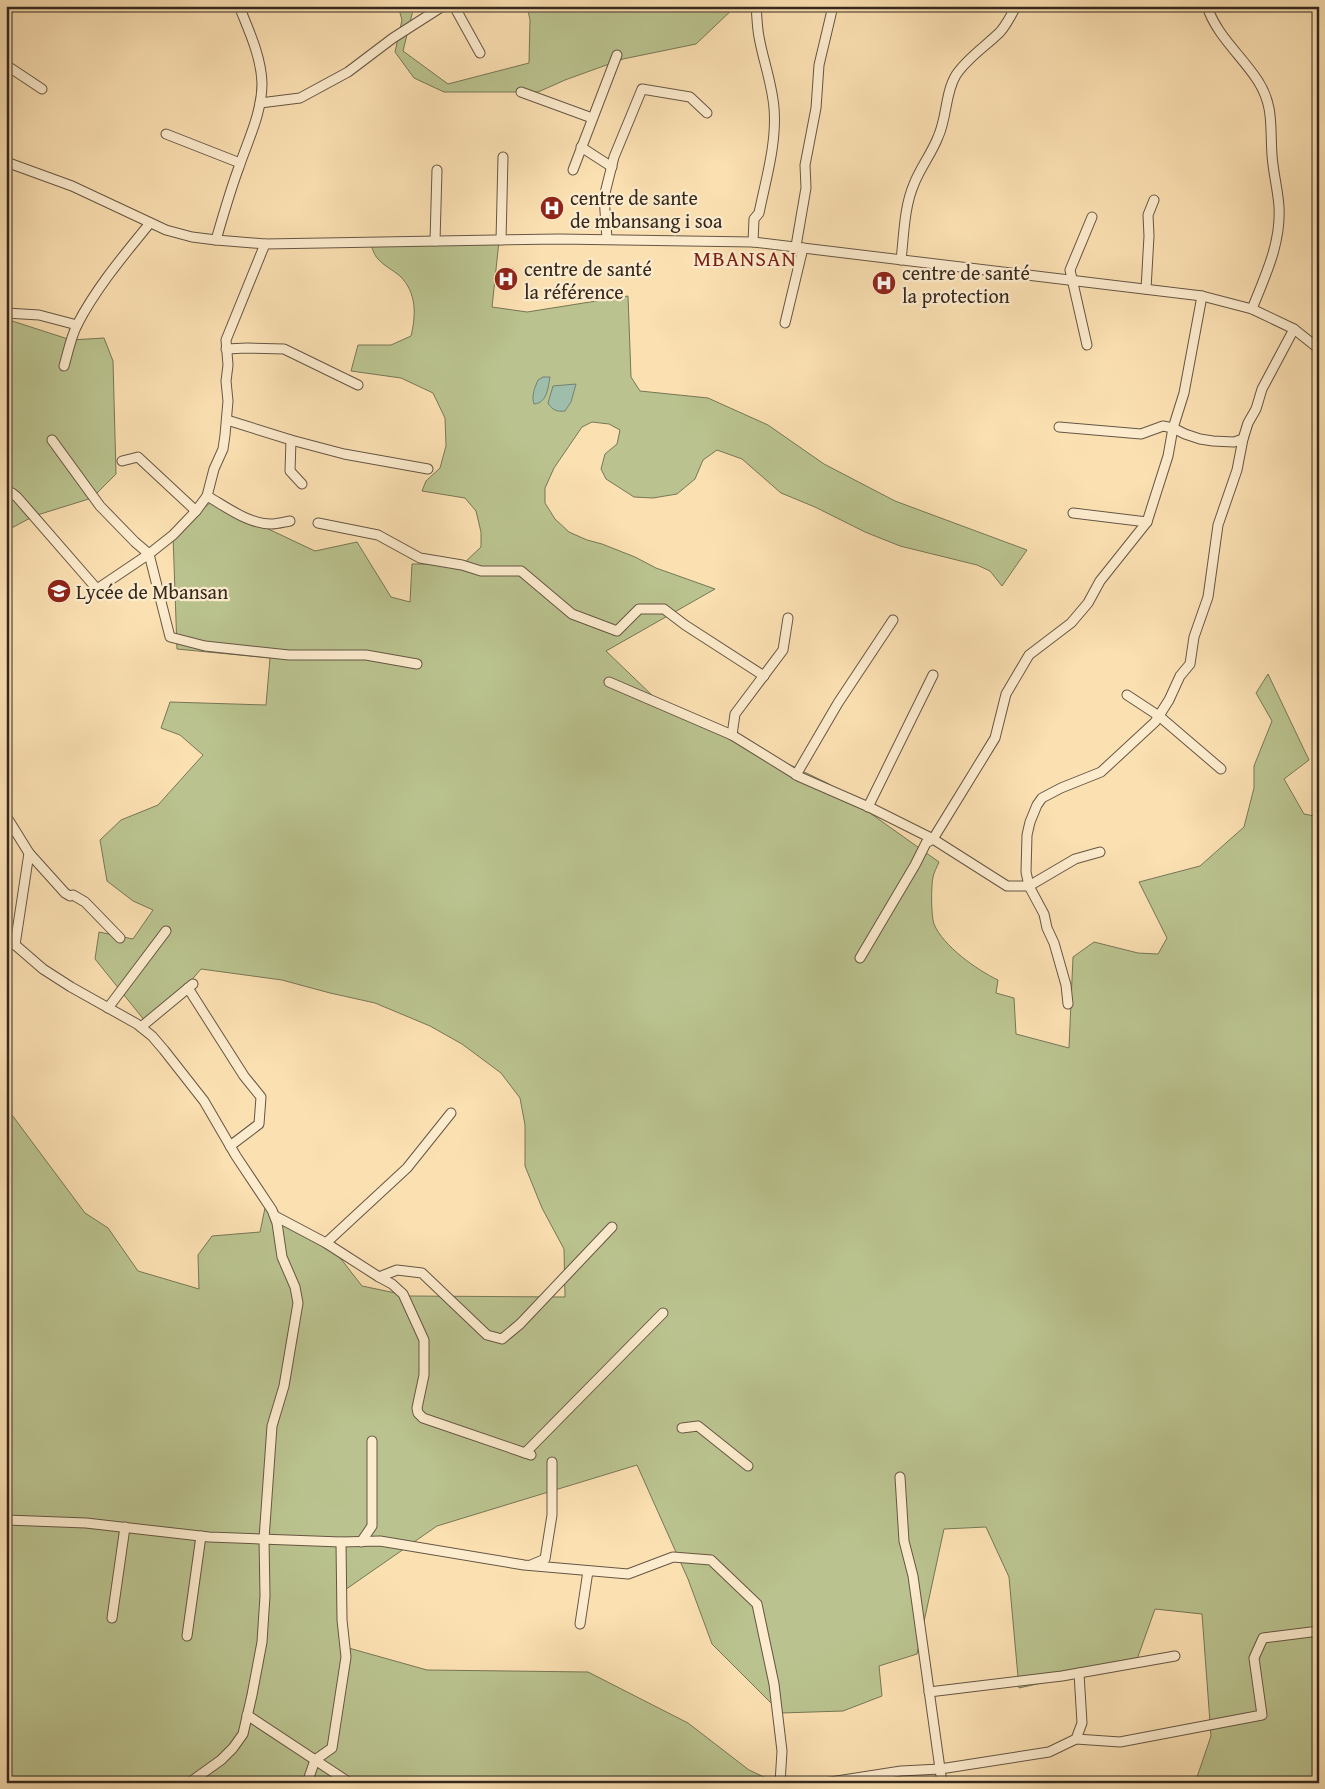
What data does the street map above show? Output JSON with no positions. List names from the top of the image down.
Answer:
{
  "districts": ["MBANSAN"],
  "places": {
    "hospital": ["centre de sante de mbansang i soa", "centre de santé la référence", "centre de santé la protection"],
    "school or university": ["Lycée de Mbansan"]
  }
}
